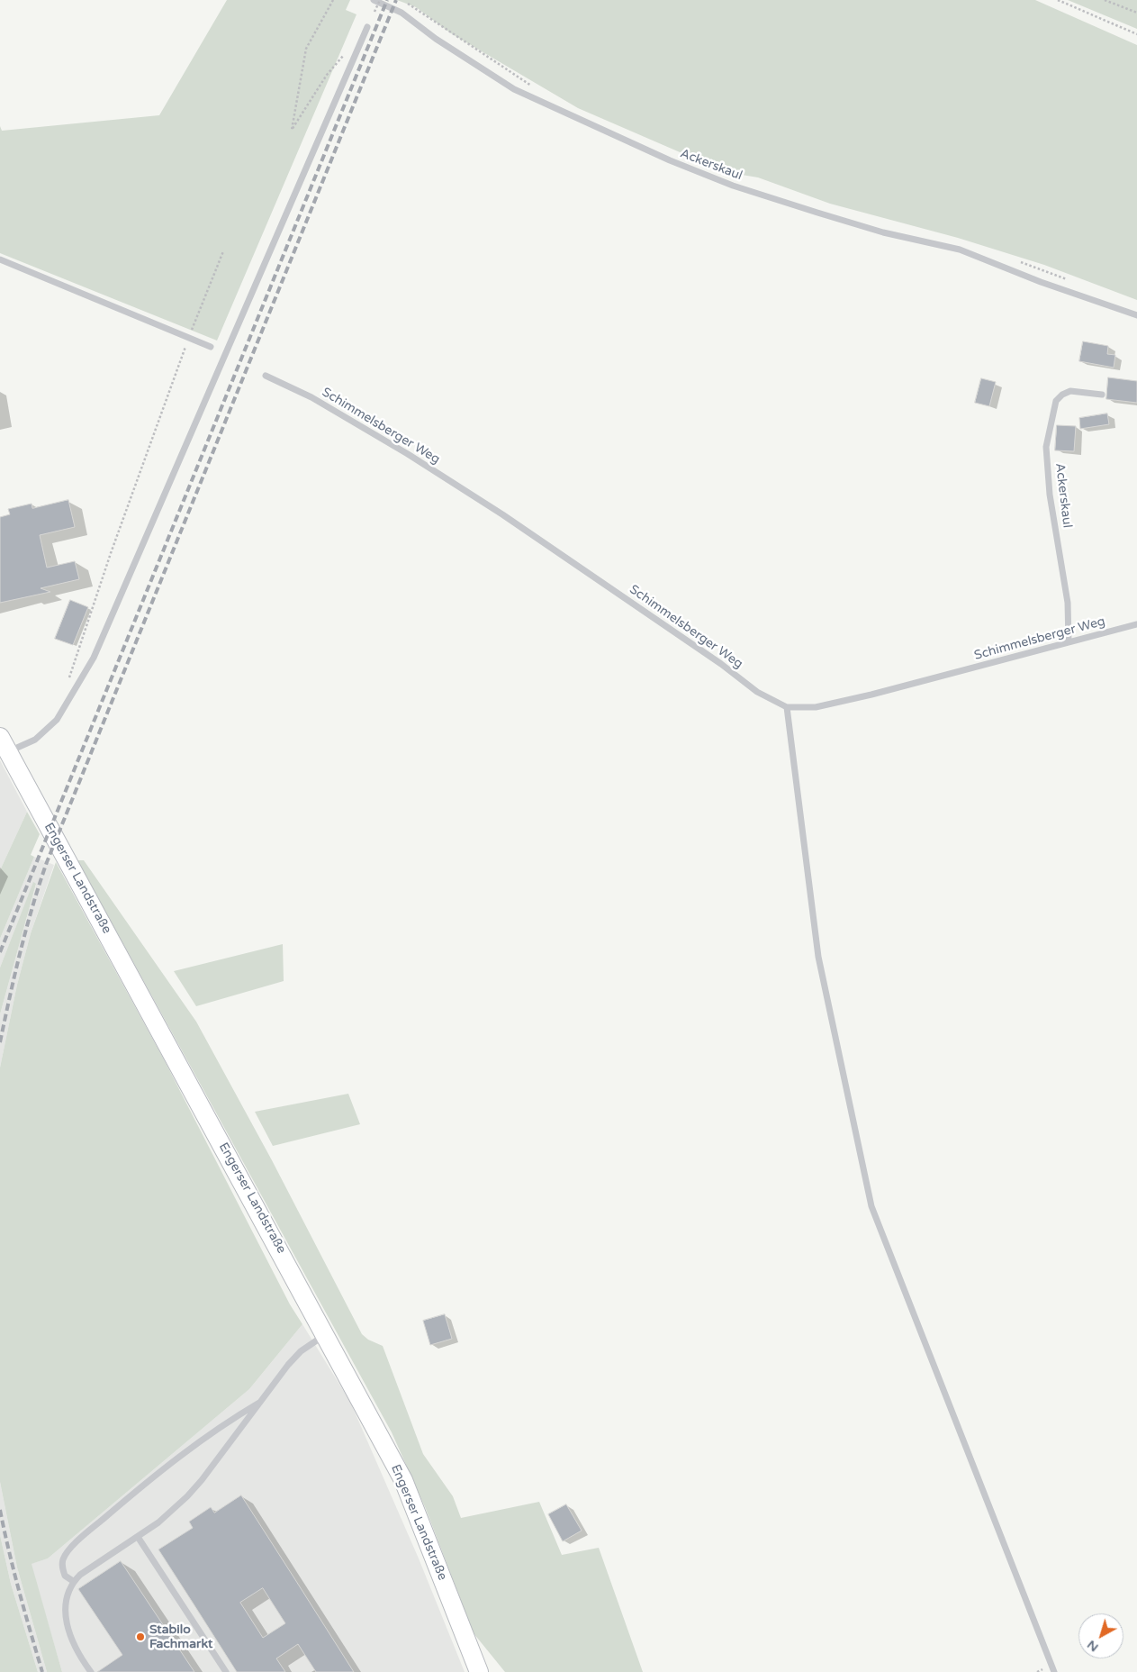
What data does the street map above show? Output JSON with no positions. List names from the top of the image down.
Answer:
{
  "streets": {
    "main road": ["Engerser Landstraße"],
    "lane": ["Ackerskaul", "Schimmelsberger Weg"]
  },
  "crossings": [
    ["Ackerskaul", "Schimmelsberger Weg"]
  ],
  "places": ["Stabilo Fachmarkt"],
  "north": "bottom left"
}
